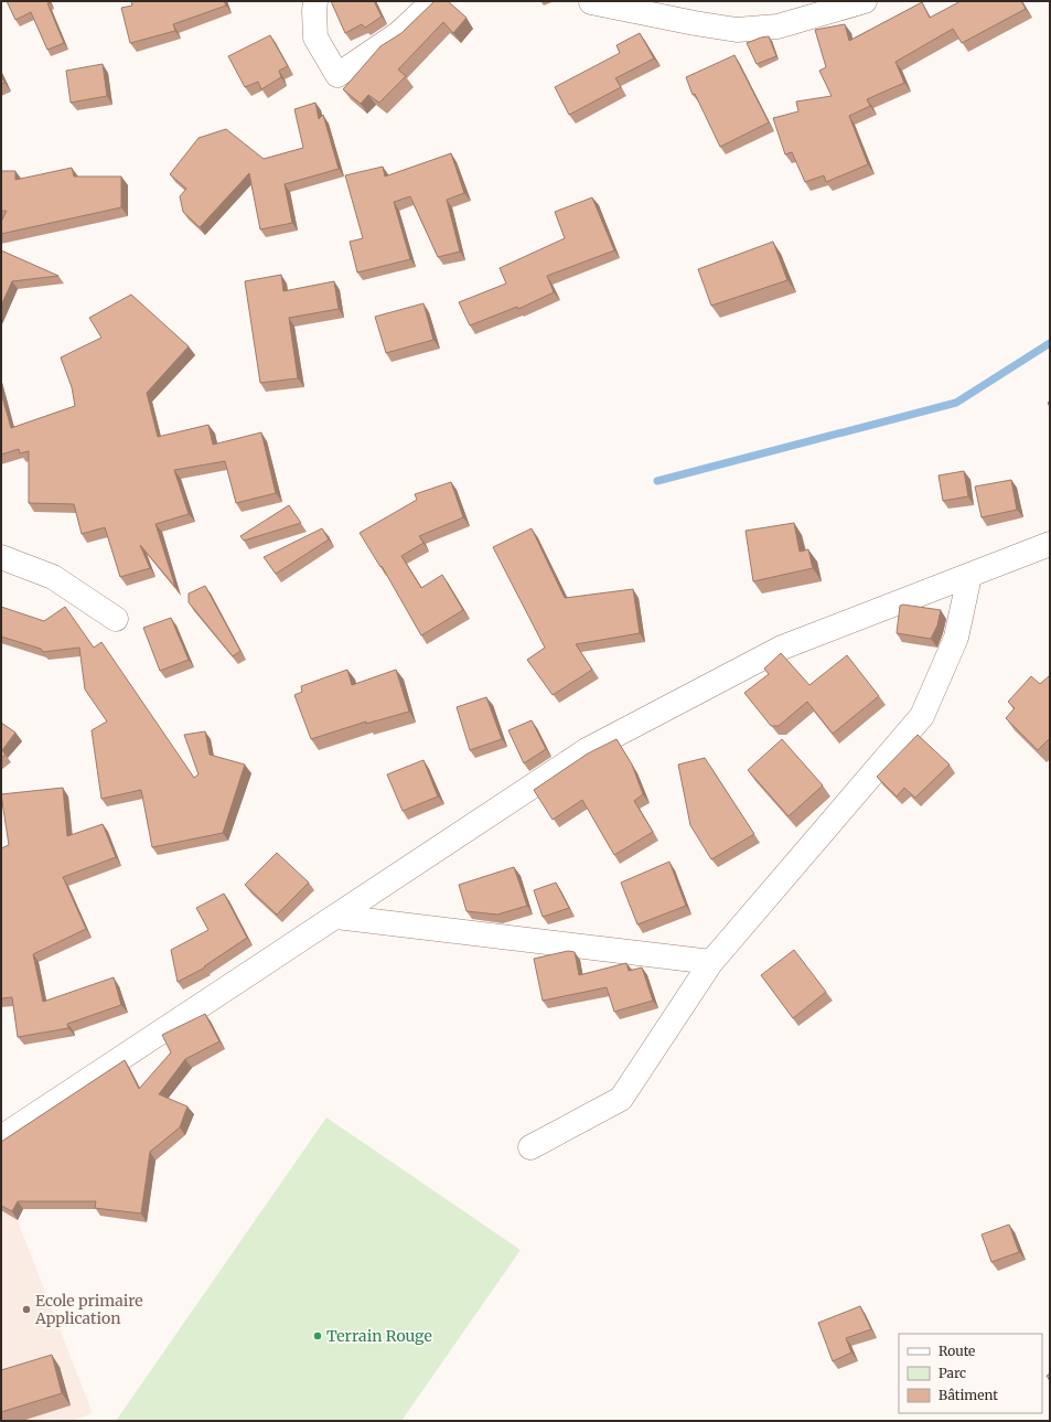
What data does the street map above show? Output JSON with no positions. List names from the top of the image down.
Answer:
{
  "places": ["Ecole primaire Application", "Terrain Rouge"],
  "legend": ["Route", "Parc", "Bâtiment"]
}
